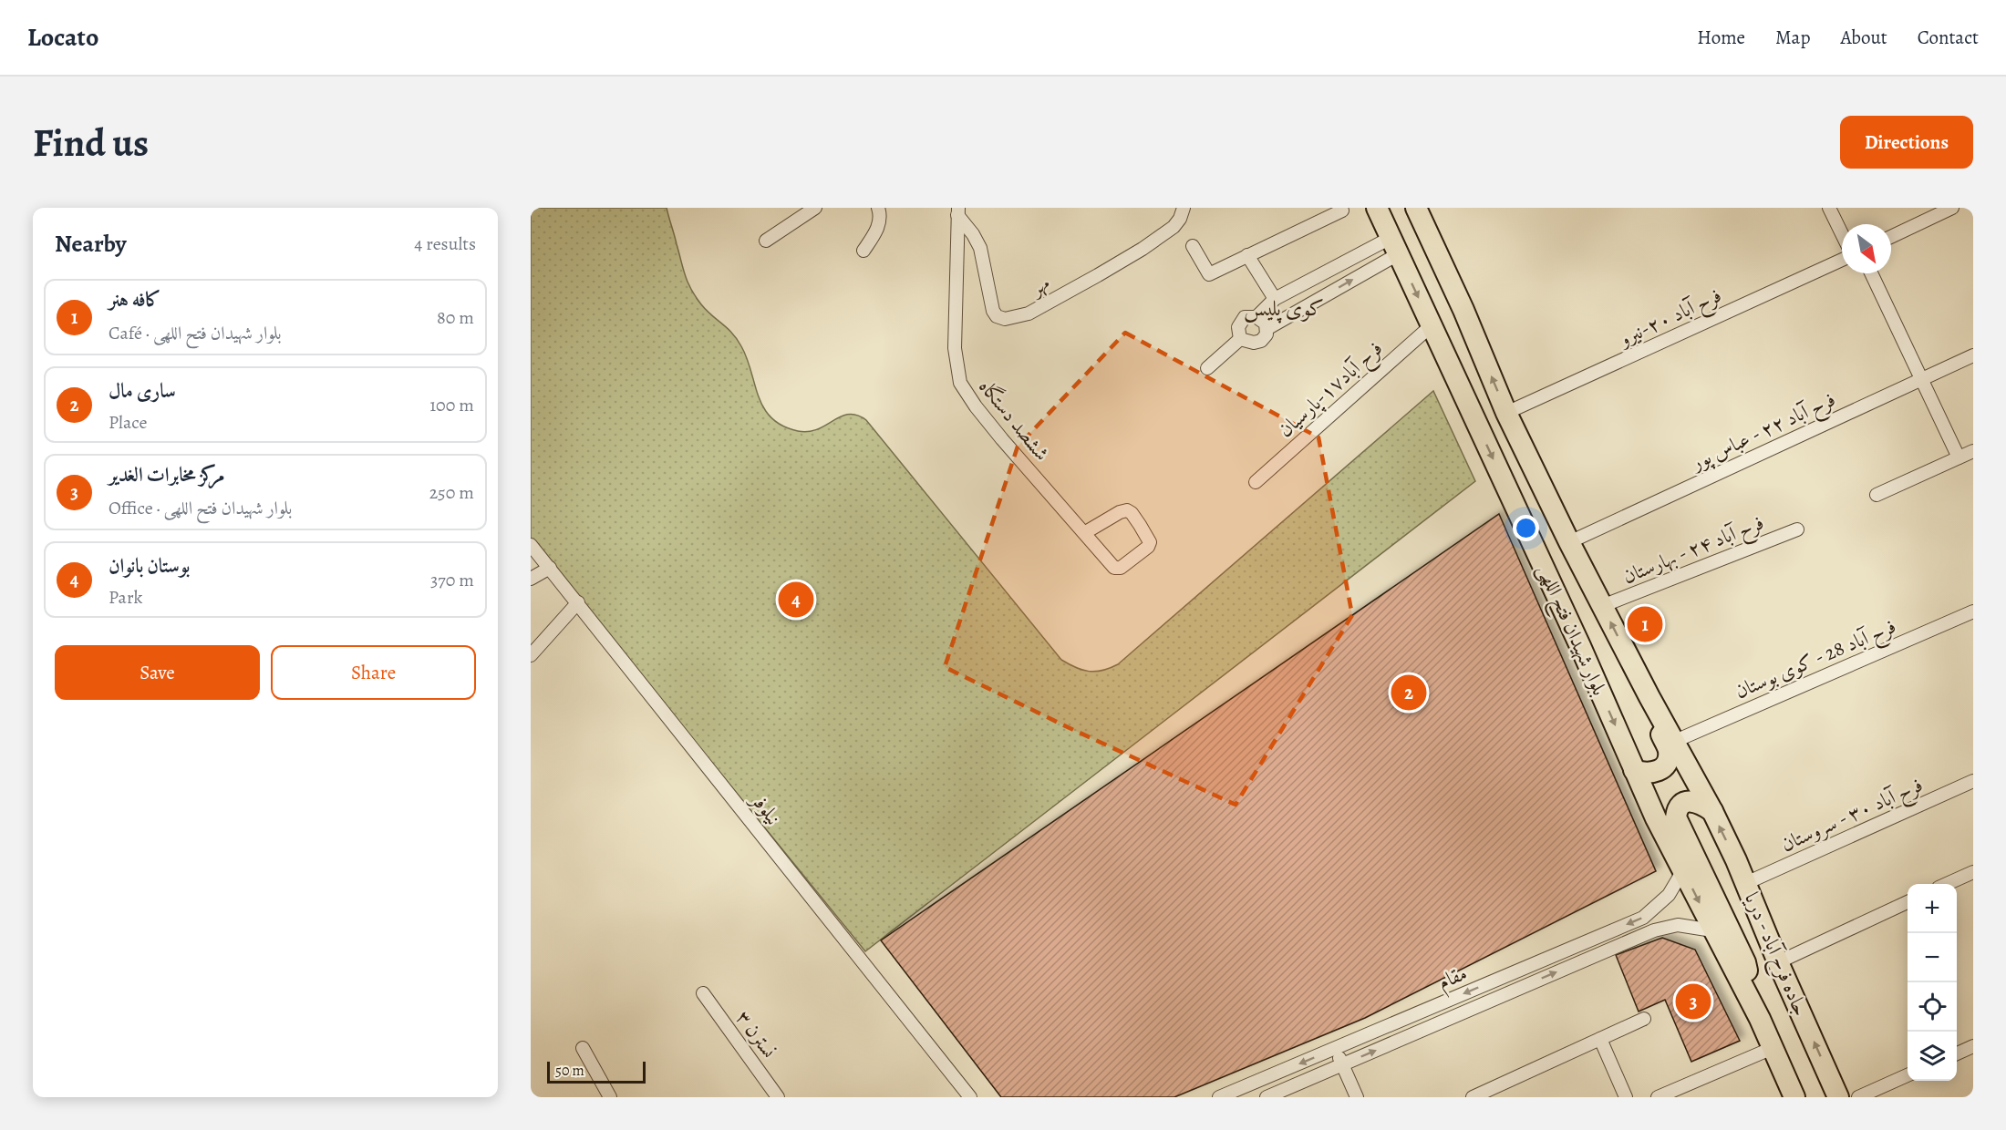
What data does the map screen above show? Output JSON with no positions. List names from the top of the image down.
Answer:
{
  "streets": {
    "main road": ["بلوار شهیدان فتح اللهی", "جاده فرح آباد - دریا"],
    "street": [
      "مهر",
      "فرح آباد ۲۰-نیرو",
      "فرح آباد۱۷-پارسیان",
      "ششصد دستگاه",
      "فرح آباد ۲۲ - عباس پور",
      "فرح آباد ۲۴ - بهارستان",
      "فرح آباد 28 - کوی بوستان",
      "نیلوفر",
      "فرح آباد ۳۰ - سروستان",
      "مقام",
      "نسترن ۳"
    ]
  },
  "crossings": [
    ["مهر", "ششصد دستگاه"],
    ["فرح آباد ۲۰-نیرو", "بلوار شهیدان فتح اللهی"],
    ["فرح آباد۱۷-پارسیان", "بلوار شهیدان فتح اللهی"],
    ["فرح آباد ۲۲ - عباس پور", "بلوار شهیدان فتح اللهی"],
    ["فرح آباد ۲۴ - بهارستان", "بلوار شهیدان فتح اللهی"],
    ["بلوار شهیدان فتح اللهی", "فرح آباد 28 - کوی بوستان"],
    ["بلوار شهیدان فتح اللهی", "جاده فرح آباد - دریا"],
    ["بلوار شهیدان فتح اللهی", "مقام"],
    ["فرح آباد ۳۰ - سروستان", "جاده فرح آباد - دریا"]
  ],
  "districts": ["کوی پلیس"],
  "scale_bar": "50 m",
  "north": "bottom right",
  "page": {
    "header": "Locato",
    "nav": [
      "Home",
      "Map",
      "About",
      "Contact"
    ],
    "buttons": [
      "Directions",
      ["Save", "Share"]
    ],
    "title": "Find us",
    "heading": ["Nearby", "4 results"],
    "list": [
      {
        "mark": "1",
        "name": "کافه هنر",
        "note": "Café · بلوار شهیدان فتح اللهی",
        "value": "80 m"
      },
      {
        "mark": "2",
        "name": "ساری مال",
        "note": "Place",
        "value": "100 m"
      },
      {
        "mark": "3",
        "name": "مرکز مخابرات الغدیر",
        "note": "Office · بلوار شهیدان فتح اللهی",
        "value": "250 m"
      },
      {
        "mark": "4",
        "name": "بوستان بانوان",
        "note": "Park",
        "value": "370 m"
      }
    ],
    "pins": [
      "4",
      "1",
      "2",
      "3"
    ],
    "map_buttons": ["+", "−"],
    "scale": "50 m"
  }
}
